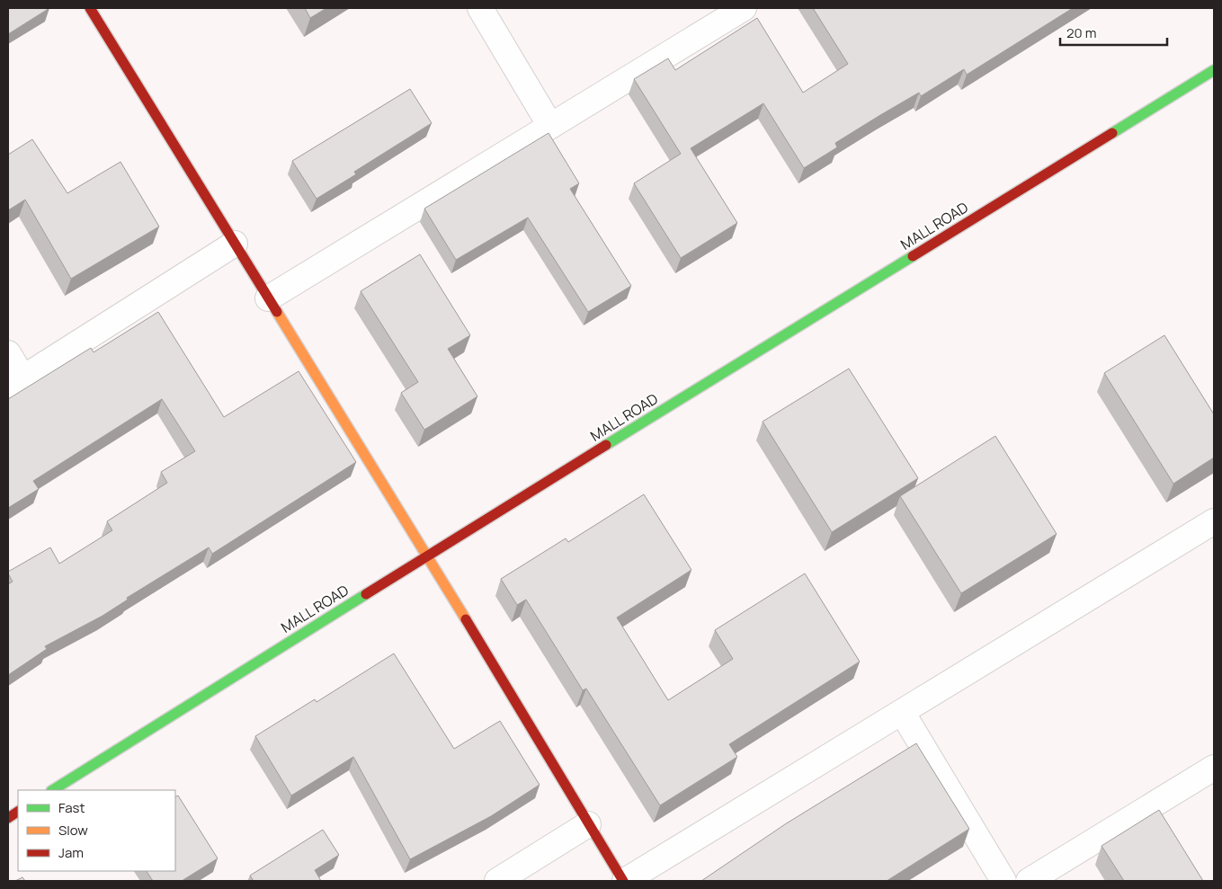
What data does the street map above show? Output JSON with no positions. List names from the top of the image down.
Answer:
{
  "streets": {
    "street": ["MALL ROAD"]
  },
  "legend": ["Fast", "Slow", "Jam"],
  "scale_bar": "20 m"
}
